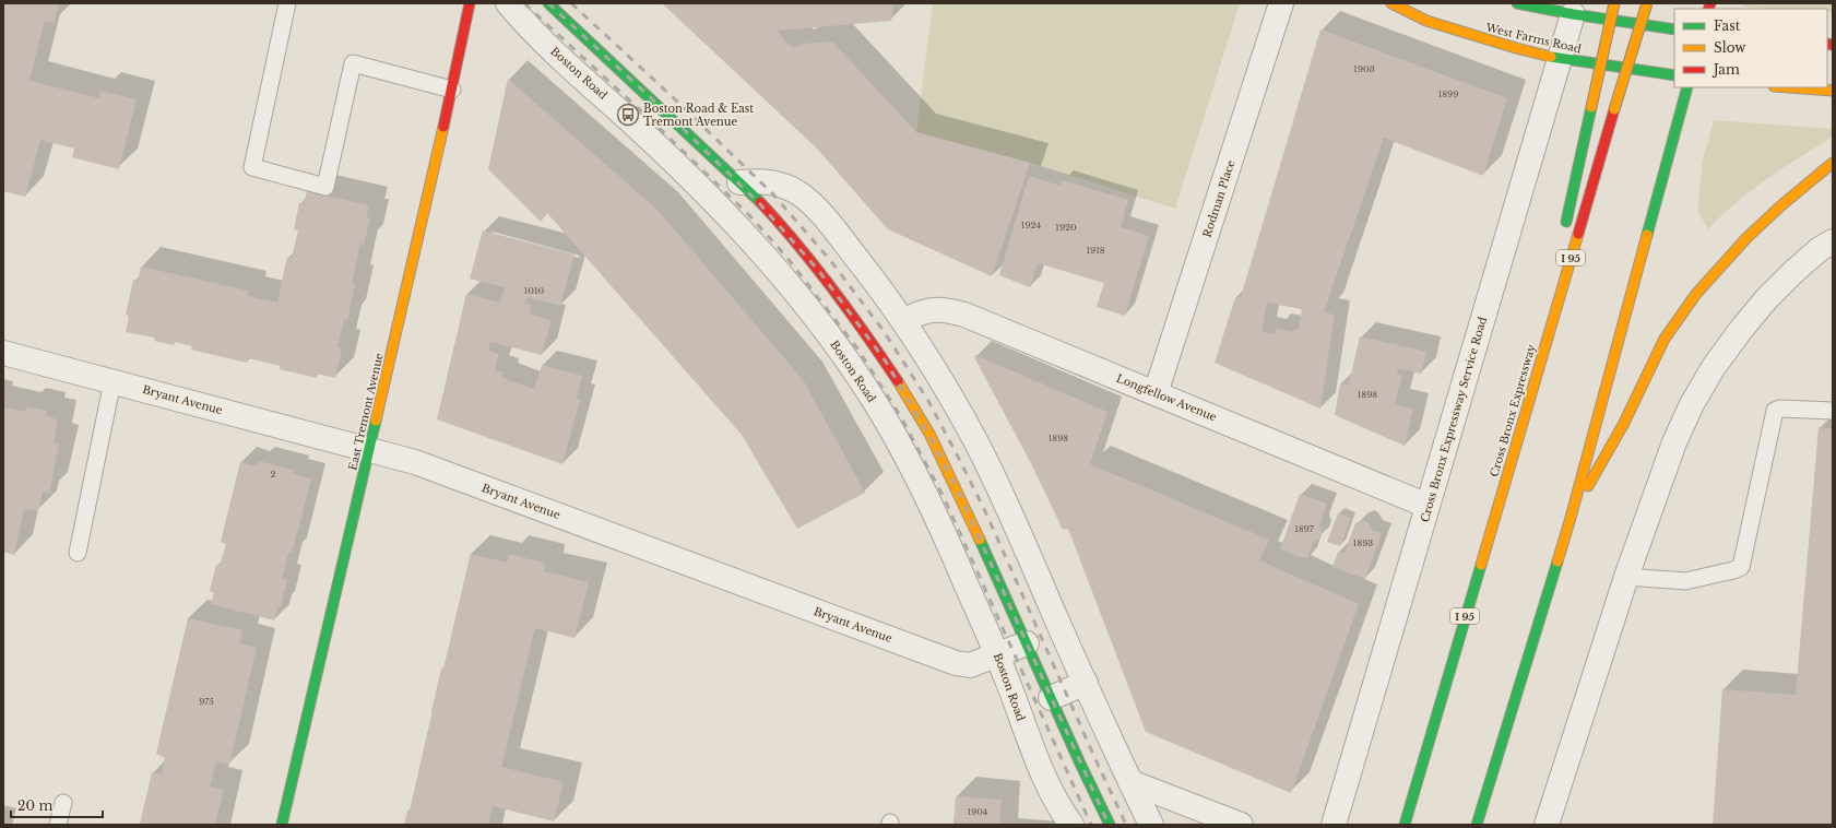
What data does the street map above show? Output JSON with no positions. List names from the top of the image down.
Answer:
{
  "streets": {
    "main road": [
      "West Farms Road",
      "I 95",
      "Cross Bronx Expressway",
      "East Tremont Avenue"
    ],
    "street": [
      "Boston Road",
      "Rodman Place",
      "Longfellow Avenue",
      "Bryant Avenue",
      "Cross Bronx Expressway Service Road"
    ]
  },
  "crossings": [
    ["West Farms Road", "Cross Bronx Expressway Service Road"],
    ["Boston Road", "Bryant Avenue"],
    ["Rodman Place", "Longfellow Avenue"],
    ["Longfellow Avenue", "Cross Bronx Expressway Service Road"],
    ["Bryant Avenue", "East Tremont Avenue"]
  ],
  "places": {
    "bus stop": ["Boston Road & East Tremont Avenue"]
  },
  "house_numbers": [
    "1903",
    "1899",
    "1924",
    "1920",
    "1918",
    "1010",
    "1898",
    "1898",
    "2",
    "1897",
    "1893",
    "975",
    "1904"
  ],
  "legend": ["Fast", "Slow", "Jam"],
  "scale_bar": "20 m"
}
